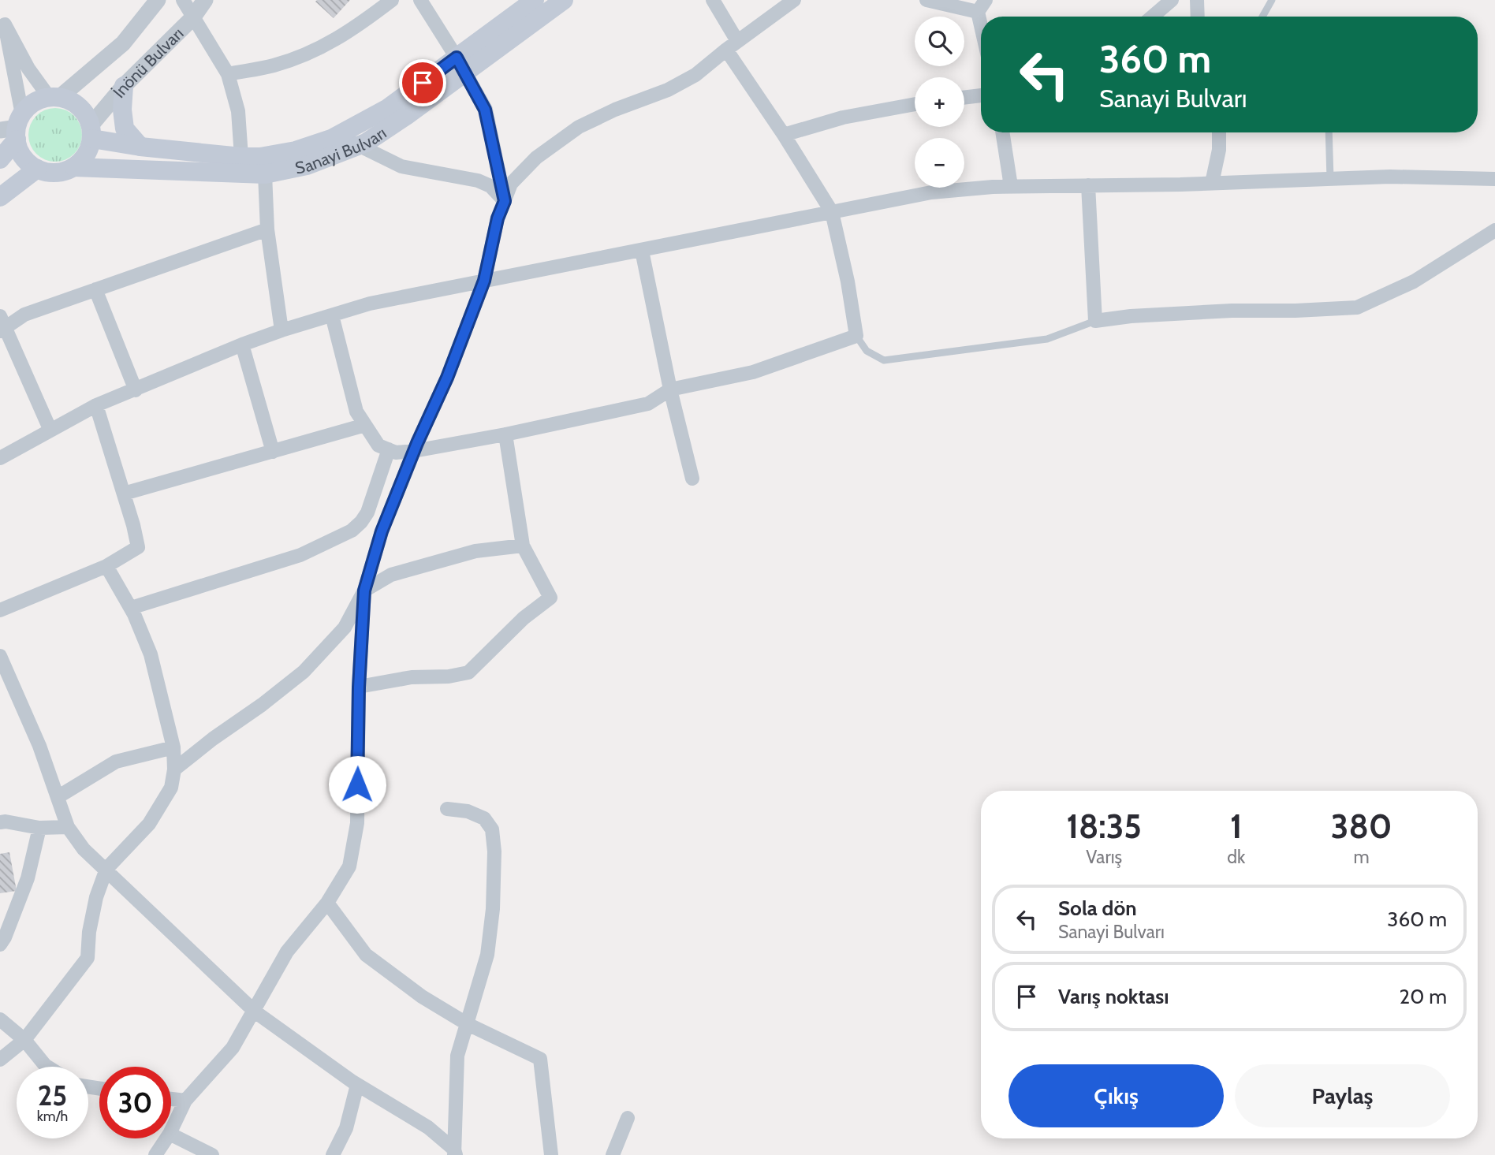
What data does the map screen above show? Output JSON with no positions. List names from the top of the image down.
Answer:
{
  "streets": {
    "main road": ["Sanayi Bulvarı"],
    "street": ["İnönü Bulvarı"]
  },
  "crossings": [
    ["İnönü Bulvarı", "Sanayi Bulvarı"]
  ],
  "page": {
    "map_buttons": ["+", "−"],
    "turn": ["360 m", "Sanayi Bulvarı"],
    "eta": [
      "18:35",
      "Varış",
      "1",
      "dk",
      "380",
      "m"
    ],
    "list": [
      {
        "name": "Sola dön",
        "note": "Sanayi Bulvarı",
        "value": "360 m"
      },
      {
        "name": "Varış noktası",
        "value": "20 m"
      }
    ],
    "buttons": ["Çıkış", "Paylaş"],
    "speed": "25 km/h",
    "limit": "30"
  }
}
